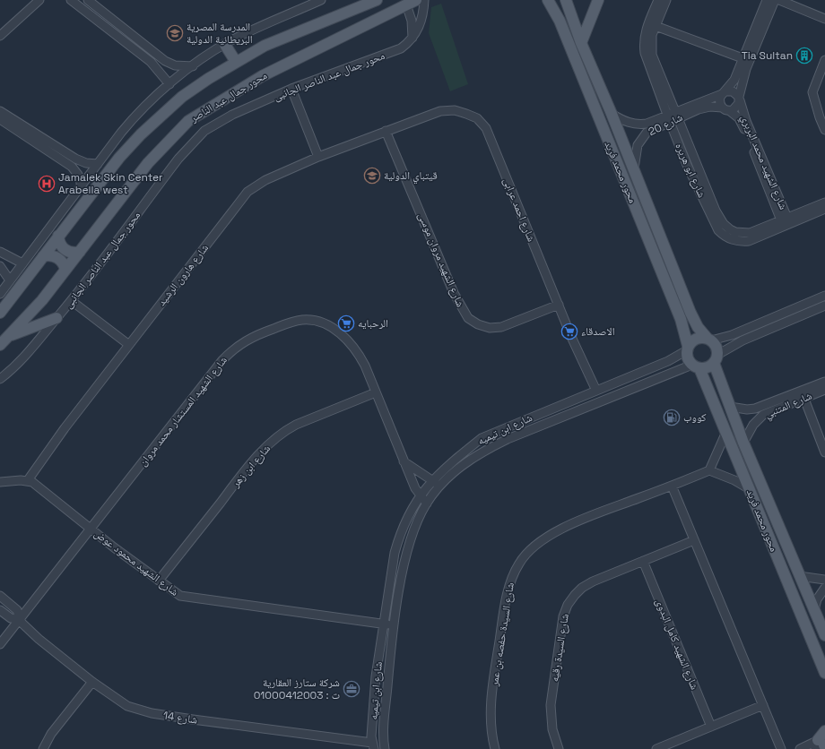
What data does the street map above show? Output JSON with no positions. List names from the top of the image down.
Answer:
{
  "streets": {
    "main road": ["محور جمال عبد الناصر", "محور محمد فريد"],
    "street": [
      "محور جمال عبد الناصر الجانبى",
      "شارع 20",
      "شارع الشهيد محمد البربري",
      "شارع ابو هريره",
      "شارع احمد عرابى",
      "شارع الشهيد مروان موسى",
      "شارع هارون الرشيد",
      "شارع المتنبي",
      "شارع الشهيد المستشار محمد مروان",
      "شارع ابن تيميه",
      "شارع ابن زهر",
      "شارع الشهيد محمود عوض",
      "شارع السيدة حفصه بن عمر",
      "شارع الشهيد كامل البدوى",
      "شارع السيدة رقيه",
      "شارع 14"
    ]
  },
  "crossings": [
    ["شارع 20", "شارع الشهيد محمد البربري"],
    ["شارع 20", "شارع ابو هريره"],
    ["شارع 20", "محور محمد فريد"],
    ["شارع الشهيد محمد البربري", "شارع ابو هريره"],
    ["محور محمد فريد", "شارع المتنبي"],
    ["محور محمد فريد", "شارع ابن تيميه"],
    ["شارع احمد عرابى", "شارع الشهيد مروان موسى"],
    ["شارع احمد عرابى", "شارع هارون الرشيد"],
    ["شارع احمد عرابى", "شارع ابن تيميه"],
    ["شارع الشهيد مروان موسى", "شارع هارون الرشيد"],
    ["شارع هارون الرشيد", "شارع الشهيد محمود عوض"],
    ["شارع الشهيد المستشار محمد مروان", "شارع ابن تيميه"],
    ["شارع الشهيد المستشار محمد مروان", "شارع ابن زهر"],
    ["شارع الشهيد المستشار محمد مروان", "شارع الشهيد محمود عوض"],
    ["شارع الشهيد المستشار محمد مروان", "شارع 14"],
    ["شارع ابن تيميه", "شارع الشهيد محمود عوض"],
    ["شارع ابن تيميه", "شارع 14"],
    ["شارع ابن زهر", "شارع الشهيد محمود عوض"],
    ["شارع الشهيد كامل البدوى", "شارع السيدة رقيه"]
  ],
  "places": {
    "school or university": ["المدرسة المصرية البريطانية الدولية", "قيتباي الدولية"],
    "building": ["Tia Sultan"],
    "hospital": ["Jamalek Skin Center Arabella west"],
    "supermarket": ["الرحبايه", "الاصدقاء"],
    "fuel station": ["كووب"],
    "office": ["شركة ستارز العقارية ت : 01000412003"]
  }
}
